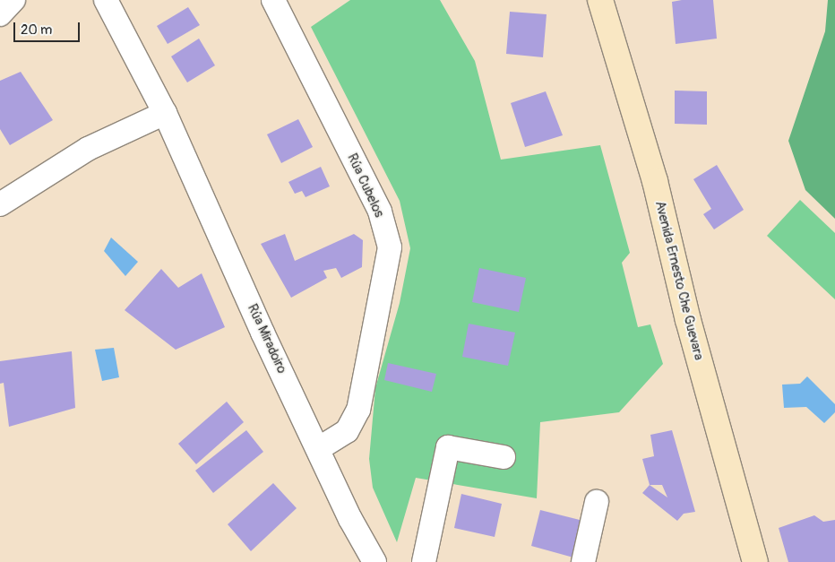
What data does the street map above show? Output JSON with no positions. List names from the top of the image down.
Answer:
{
  "streets": {
    "main road": ["Avenida Ernesto Che Guevara"],
    "street": ["Rúa Cubelos", "Rúa Miradoiro"]
  },
  "crossings": [
    ["Rúa Cubelos", "Rúa Miradoiro"]
  ],
  "scale_bar": "20 m"
}
